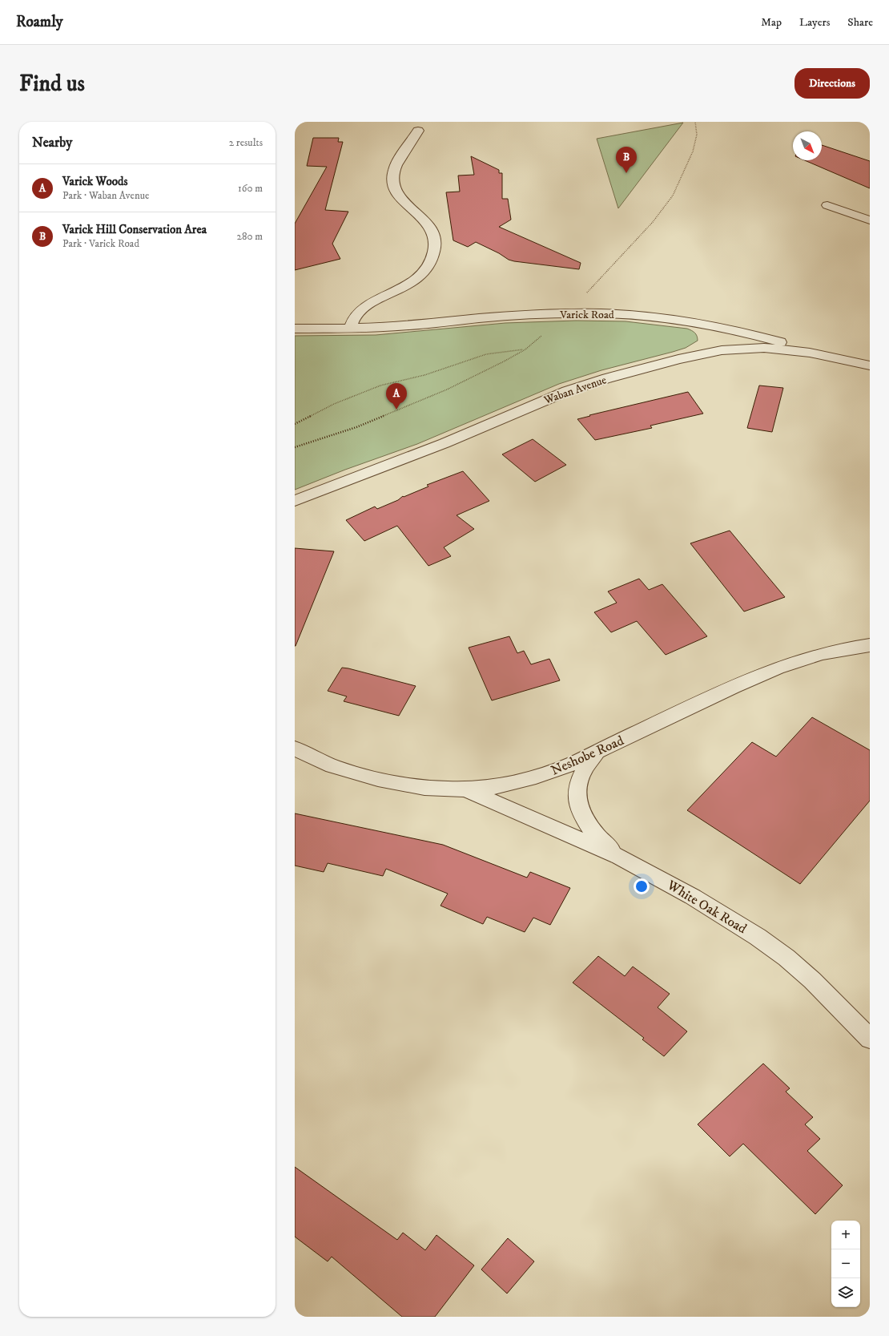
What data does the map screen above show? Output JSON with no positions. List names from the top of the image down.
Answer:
{
  "streets": {
    "street": [
      "Varick Road",
      "Waban Avenue",
      "Neshobe Road",
      "White Oak Road"
    ]
  },
  "crossings": [
    ["Varick Road", "Waban Avenue"],
    ["Neshobe Road", "White Oak Road"]
  ],
  "north": "bottom right",
  "page": {
    "header": "Roamly",
    "nav": ["Map", "Layers", "Share"],
    "buttons": "Directions",
    "title": "Find us",
    "heading": ["Nearby", "2 results"],
    "pins": ["B", "A"],
    "list": [
      {
        "mark": "A",
        "name": "Varick Woods",
        "note": "Park · Waban Avenue",
        "value": "160 m"
      },
      {
        "mark": "B",
        "name": "Varick Hill Conservation Area",
        "note": "Park · Varick Road",
        "value": "280 m"
      }
    ],
    "map_buttons": ["+", "−"]
  }
}
